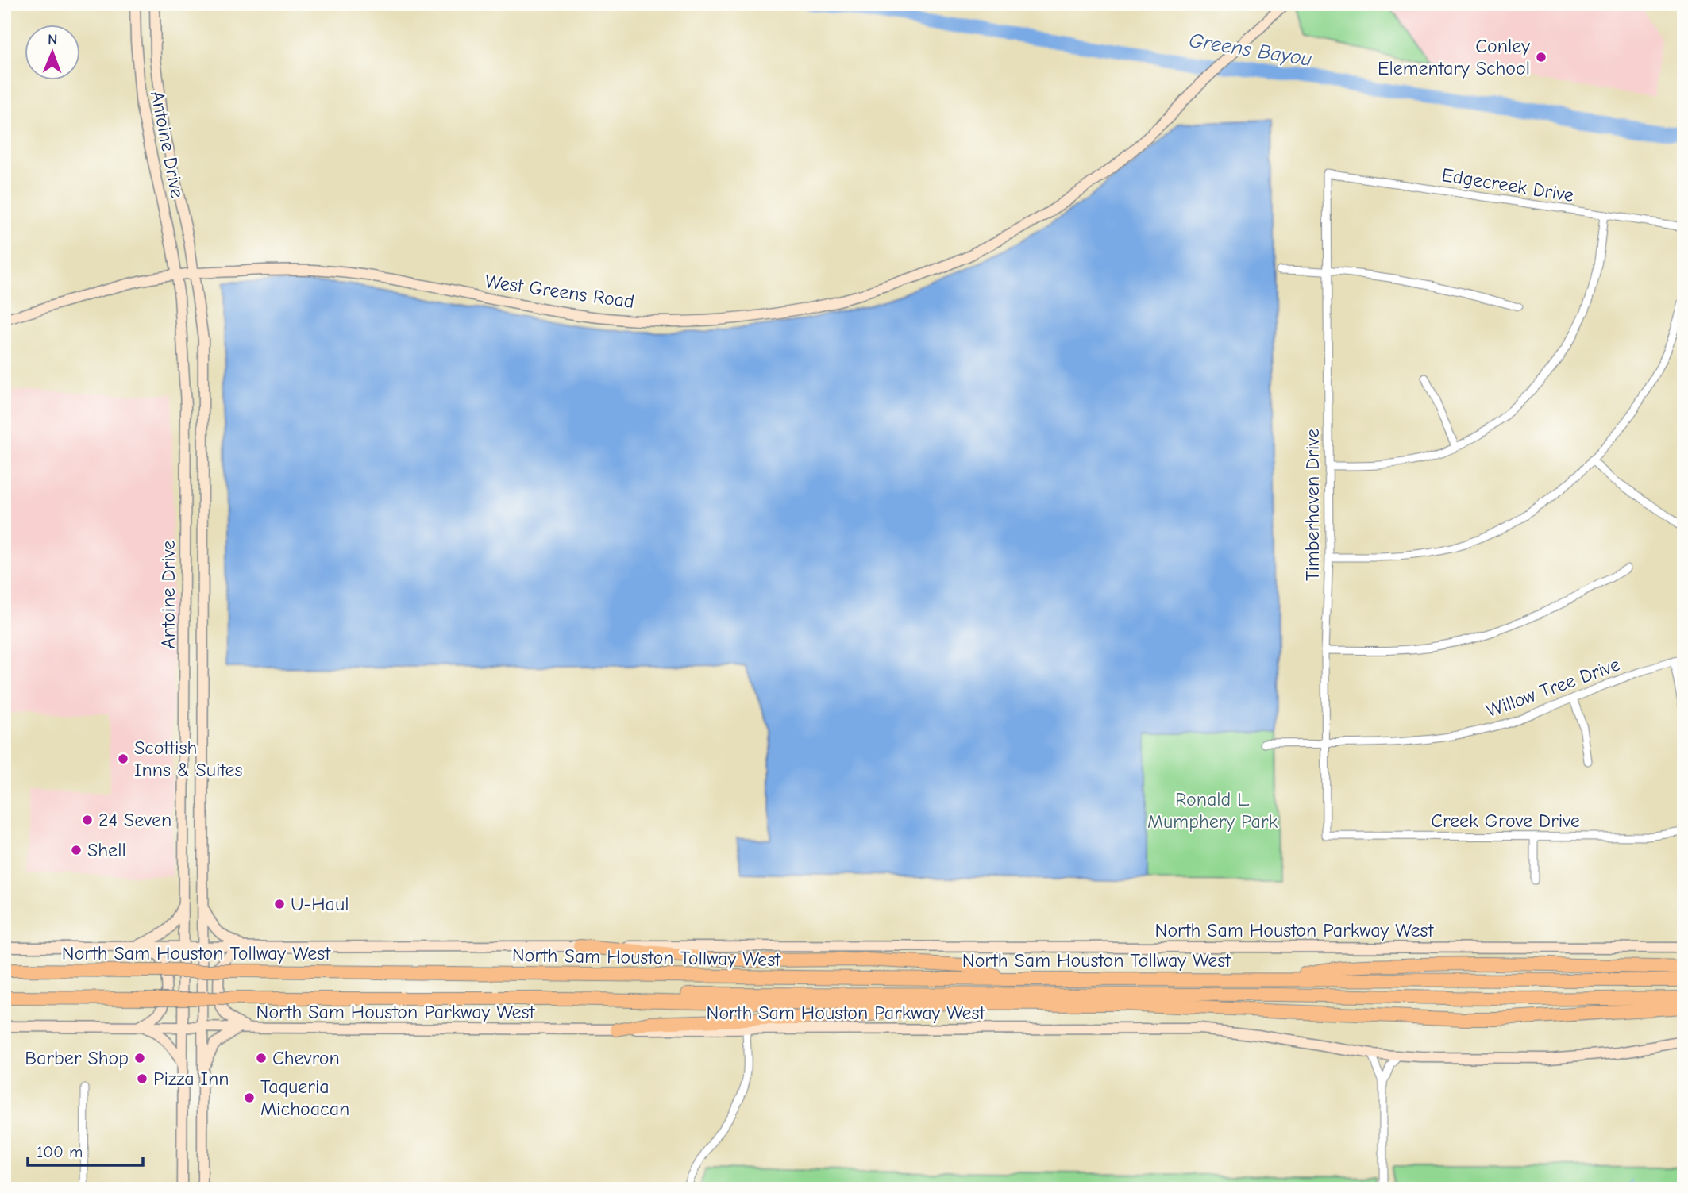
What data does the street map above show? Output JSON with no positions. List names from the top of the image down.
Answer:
{
  "streets": {
    "highway": ["North Sam Houston Tollway West"],
    "main road": ["Antoine Drive", "West Greens Road", "North Sam Houston Parkway West"],
    "street": [
      "Edgecreek Drive",
      "Timberhaven Drive",
      "Willow Tree Drive",
      "Creek Grove Drive"
    ]
  },
  "crossings": [
    ["Antoine Drive", "West Greens Road"],
    ["Antoine Drive", "North Sam Houston Parkway West"],
    ["Edgecreek Drive", "Timberhaven Drive"],
    ["Timberhaven Drive", "Willow Tree Drive"],
    ["Timberhaven Drive", "Creek Grove Drive"]
  ],
  "water": ["Greens Bayou"],
  "parks": ["Ronald L. Mumphery Park"],
  "places": [
    "Conley Elementary School",
    "Scottish Inns & Suites",
    "24 Seven",
    "Shell",
    "U-Haul",
    "Barber Shop",
    "Chevron",
    "Pizza Inn",
    "Taqueria Michoacan"
  ],
  "scale_bar": "100 m",
  "north": "top"
}
